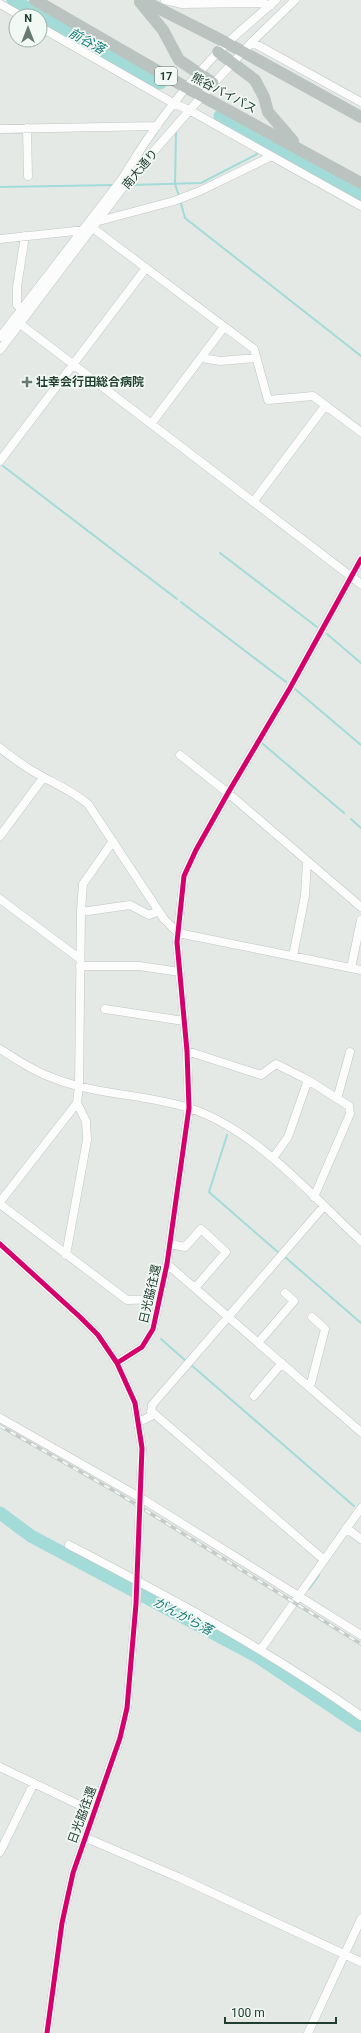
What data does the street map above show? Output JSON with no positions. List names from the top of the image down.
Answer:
{
  "streets": {
    "highway": ["17", "熊谷バイパス"],
    "street": ["南大通り", "日光脇往還"]
  },
  "crossings": [
    ["17", "熊谷バイパス"],
    ["17", "南大通り"],
    ["熊谷バイパス", "南大通り"]
  ],
  "water": ["前谷落", "がんがら落"],
  "places": {
    "health": ["壮幸会行田総合病院"]
  },
  "scale_bar": "100 m",
  "north": "top"
}
